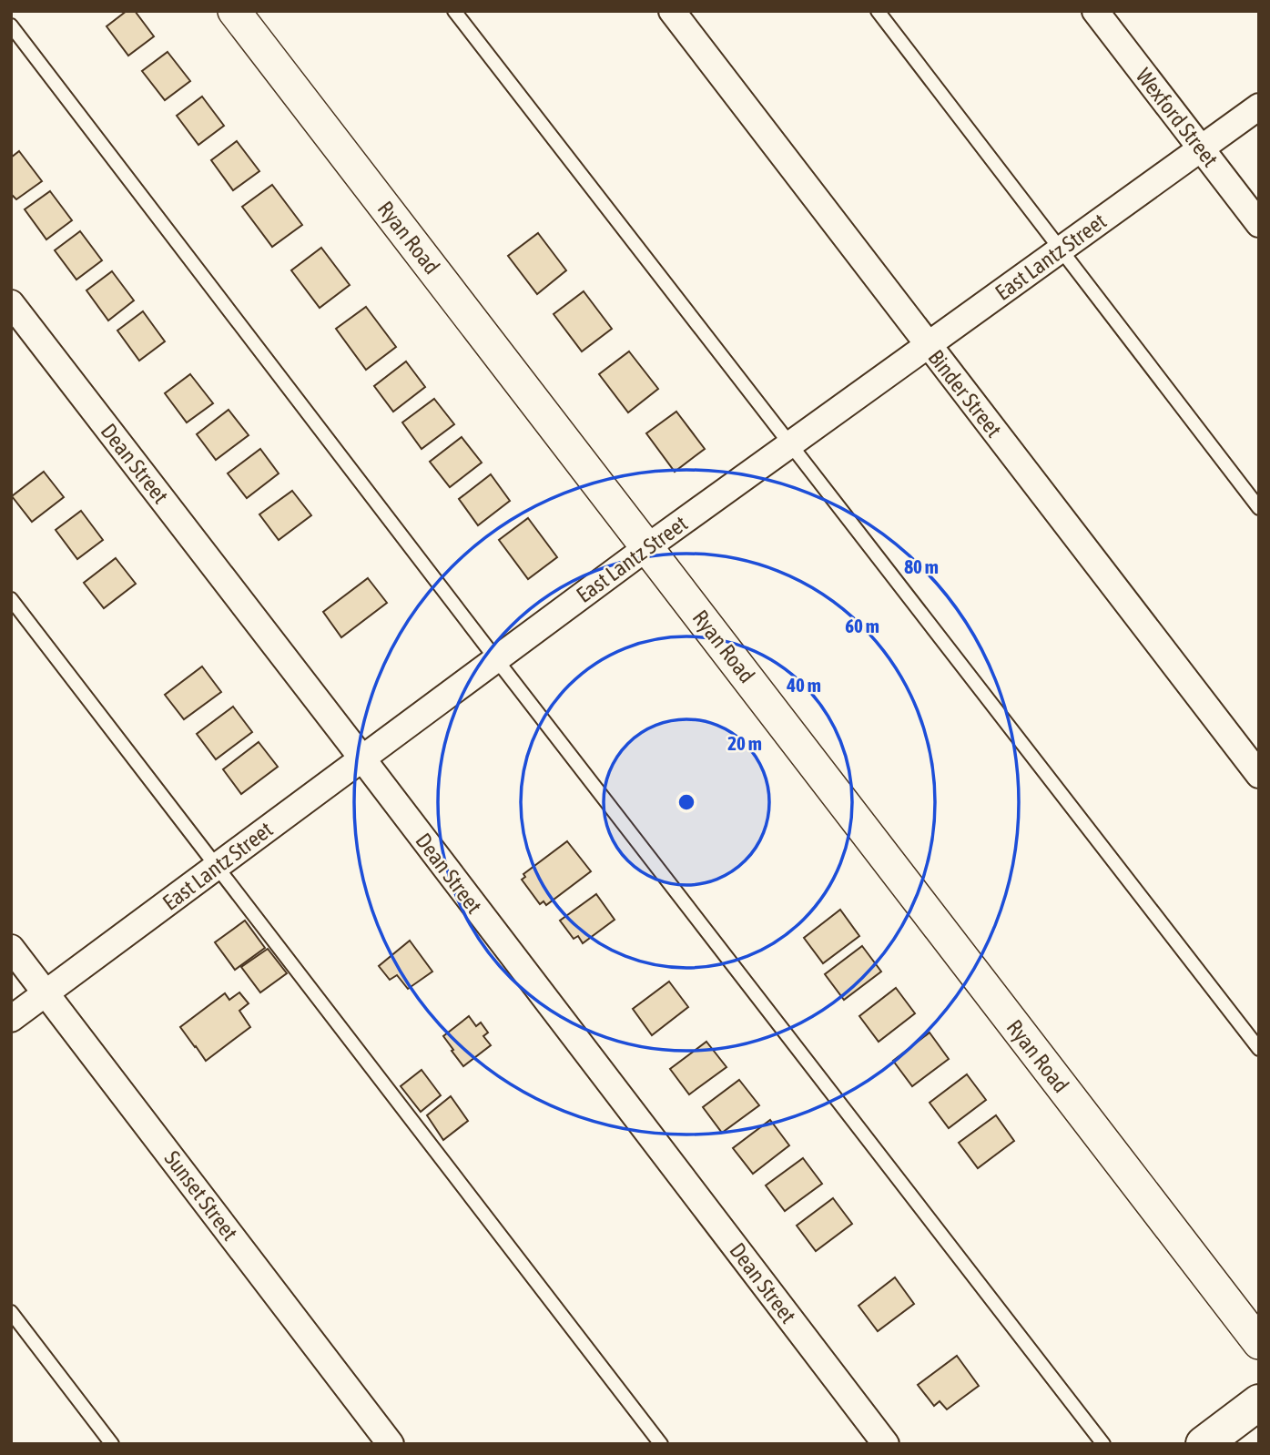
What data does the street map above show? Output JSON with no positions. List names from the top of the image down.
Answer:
{
  "streets": {
    "street": [
      "Wexford Street",
      "Ryan Road",
      "East Lantz Street",
      "Binder Street",
      "Dean Street",
      "Sunset Street"
    ]
  },
  "crossings": [
    ["Wexford Street", "East Lantz Street"],
    ["Ryan Road", "East Lantz Street"],
    ["East Lantz Street", "Binder Street"],
    ["East Lantz Street", "Dean Street"],
    ["East Lantz Street", "Sunset Street"]
  ],
  "rings": [
    "80 m",
    "60 m",
    "40 m",
    "20 m"
  ]
}
